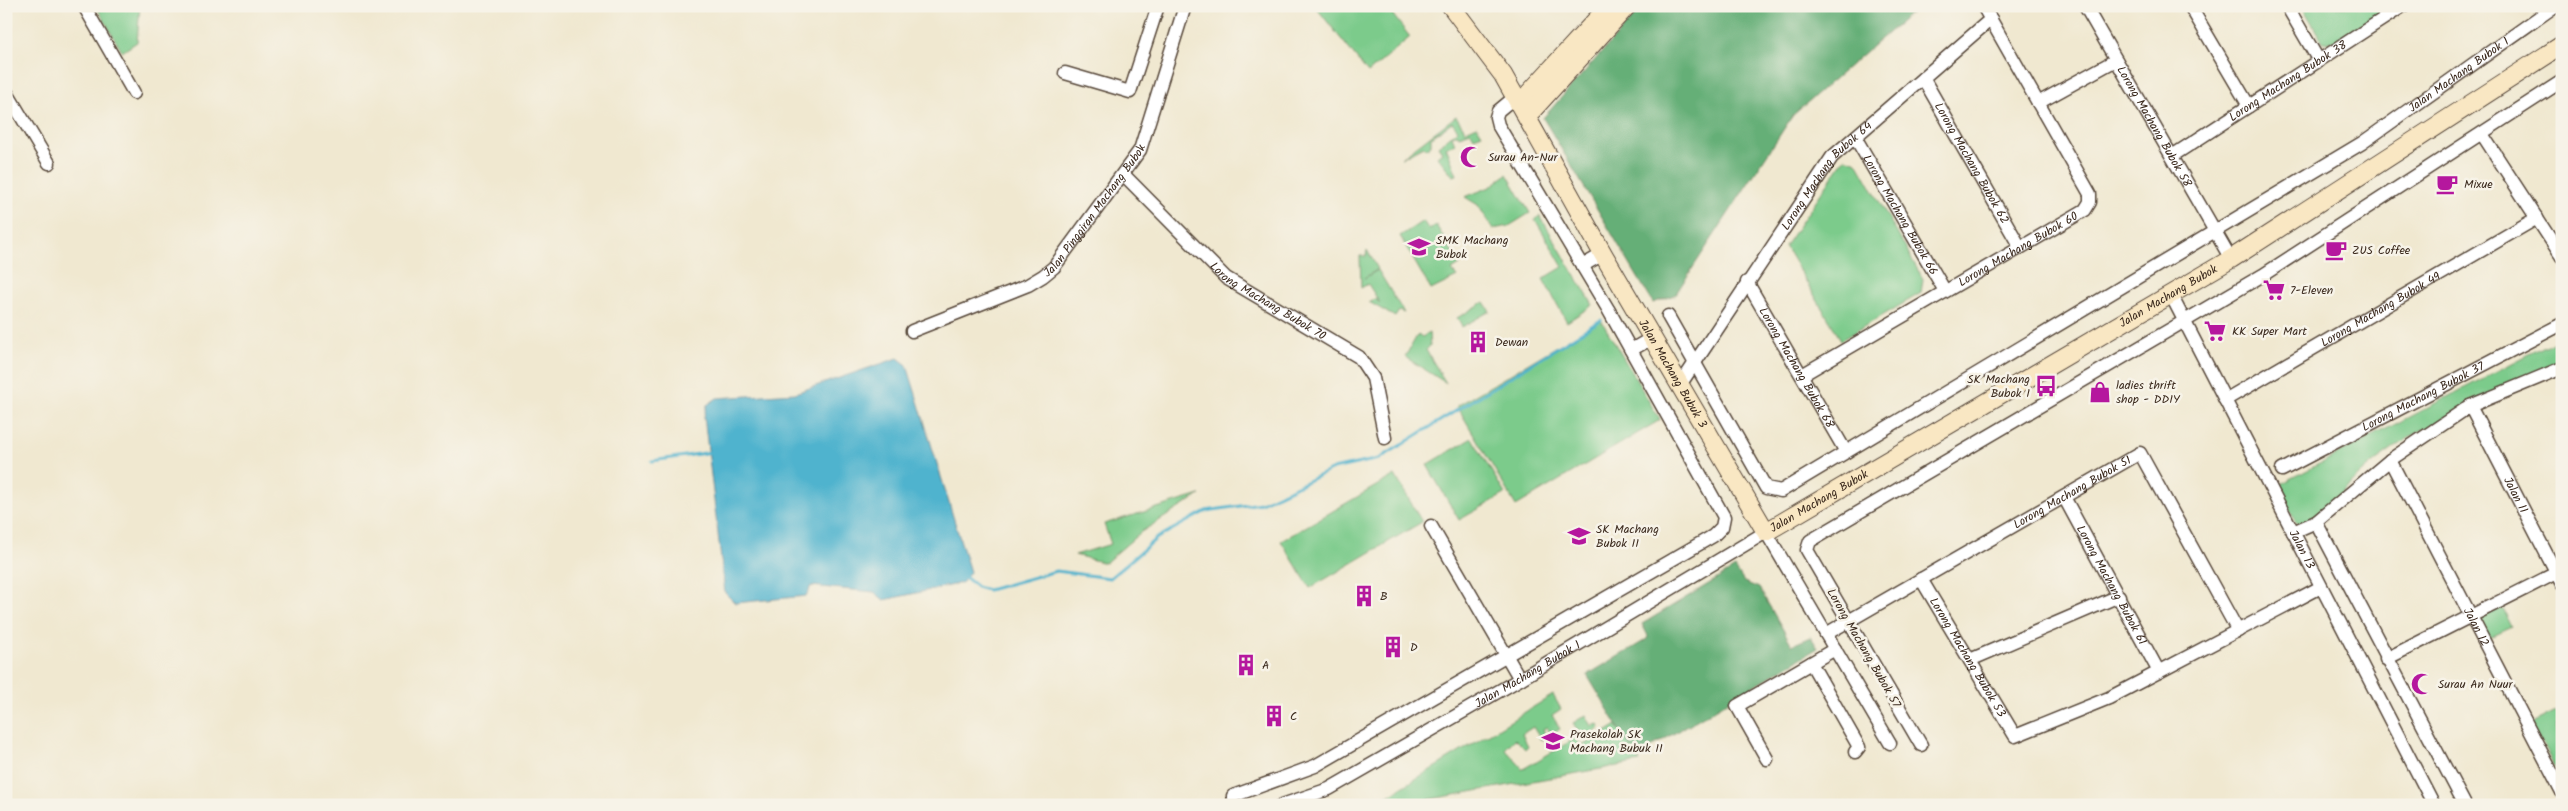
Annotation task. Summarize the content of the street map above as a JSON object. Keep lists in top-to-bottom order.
{
  "streets": {
    "main road": ["Jalan Machang Bubok", "Jalan Machang Bubuk 3"],
    "street": [
      "Jalan Machang Bubok 1",
      "Lorong Machang Bubok 38",
      "Lorong Machang Bubok 58",
      "Lorong Machang Bubok 62",
      "Lorong Machang Bubok 64",
      "Jalan Pinggiran Machang Bubok",
      "Lorong Machang Bubok 66",
      "Lorong Machang Bubok 60",
      "Lorong Machang Bubok 70",
      "Lorong Machang Bubok 49",
      "Lorong Machang Bubok 68",
      "Lorong Machang Bubok 37",
      "Lorong Machang Bubok 51",
      "Jalan 11",
      "Jalan 13",
      "Lorong Machang Bubok 61",
      "Jalan 12",
      "Lorong Machang Bubok 57",
      "Lorong Machang Bubok 53"
    ]
  },
  "crossings": [
    ["Jalan Machang Bubok 1", "Lorong Machang Bubok 58"],
    ["Jalan Machang Bubok 1", "Jalan Machang Bubok"],
    ["Jalan Machang Bubok 1", "Jalan Machang Bubuk 3"],
    ["Lorong Machang Bubok 38", "Lorong Machang Bubok 58"],
    ["Lorong Machang Bubok 58", "Jalan Machang Bubok"],
    ["Lorong Machang Bubok 62", "Lorong Machang Bubok 64"],
    ["Lorong Machang Bubok 62", "Lorong Machang Bubok 60"],
    ["Lorong Machang Bubok 64", "Lorong Machang Bubok 66"],
    ["Lorong Machang Bubok 64", "Lorong Machang Bubok 60"],
    ["Lorong Machang Bubok 64", "Lorong Machang Bubok 68"],
    ["Lorong Machang Bubok 64", "Jalan Machang Bubuk 3"],
    ["Jalan Pinggiran Machang Bubok", "Lorong Machang Bubok 70"],
    ["Lorong Machang Bubok 66", "Lorong Machang Bubok 60"],
    ["Lorong Machang Bubok 60", "Lorong Machang Bubok 68"],
    ["Jalan Machang Bubok", "Jalan Machang Bubuk 3"],
    ["Jalan Machang Bubok", "Jalan 13"],
    ["Lorong Machang Bubok 49", "Jalan 13"],
    ["Lorong Machang Bubok 68", "Jalan Machang Bubuk 3"],
    ["Jalan Machang Bubuk 3", "Lorong Machang Bubok 51"],
    ["Lorong Machang Bubok 51", "Lorong Machang Bubok 61"],
    ["Lorong Machang Bubok 51", "Lorong Machang Bubok 57"],
    ["Lorong Machang Bubok 51", "Lorong Machang Bubok 53"],
    ["Jalan 13", "Lorong Machang Bubok 57"],
    ["Lorong Machang Bubok 61", "Lorong Machang Bubok 53"]
  ],
  "places": {
    "mosque": ["Surau An-Nur", "Surau An Nuur"],
    "cafe": ["Mixue", "ZUS Coffee"],
    "school or university": ["SMK Machang Bubok", "SK Machang Bubok II", "Prasekolah SK Machang Bubuk II"],
    "supermarket": ["7-Eleven", "KK Super Mart"],
    "building": [
      "Dewan",
      "B",
      "D",
      "A",
      "C"
    ],
    "bus stop": ["SK Machang Bubok I"],
    "shop": ["ladies thrift shop - DDIY"]
  }
}
